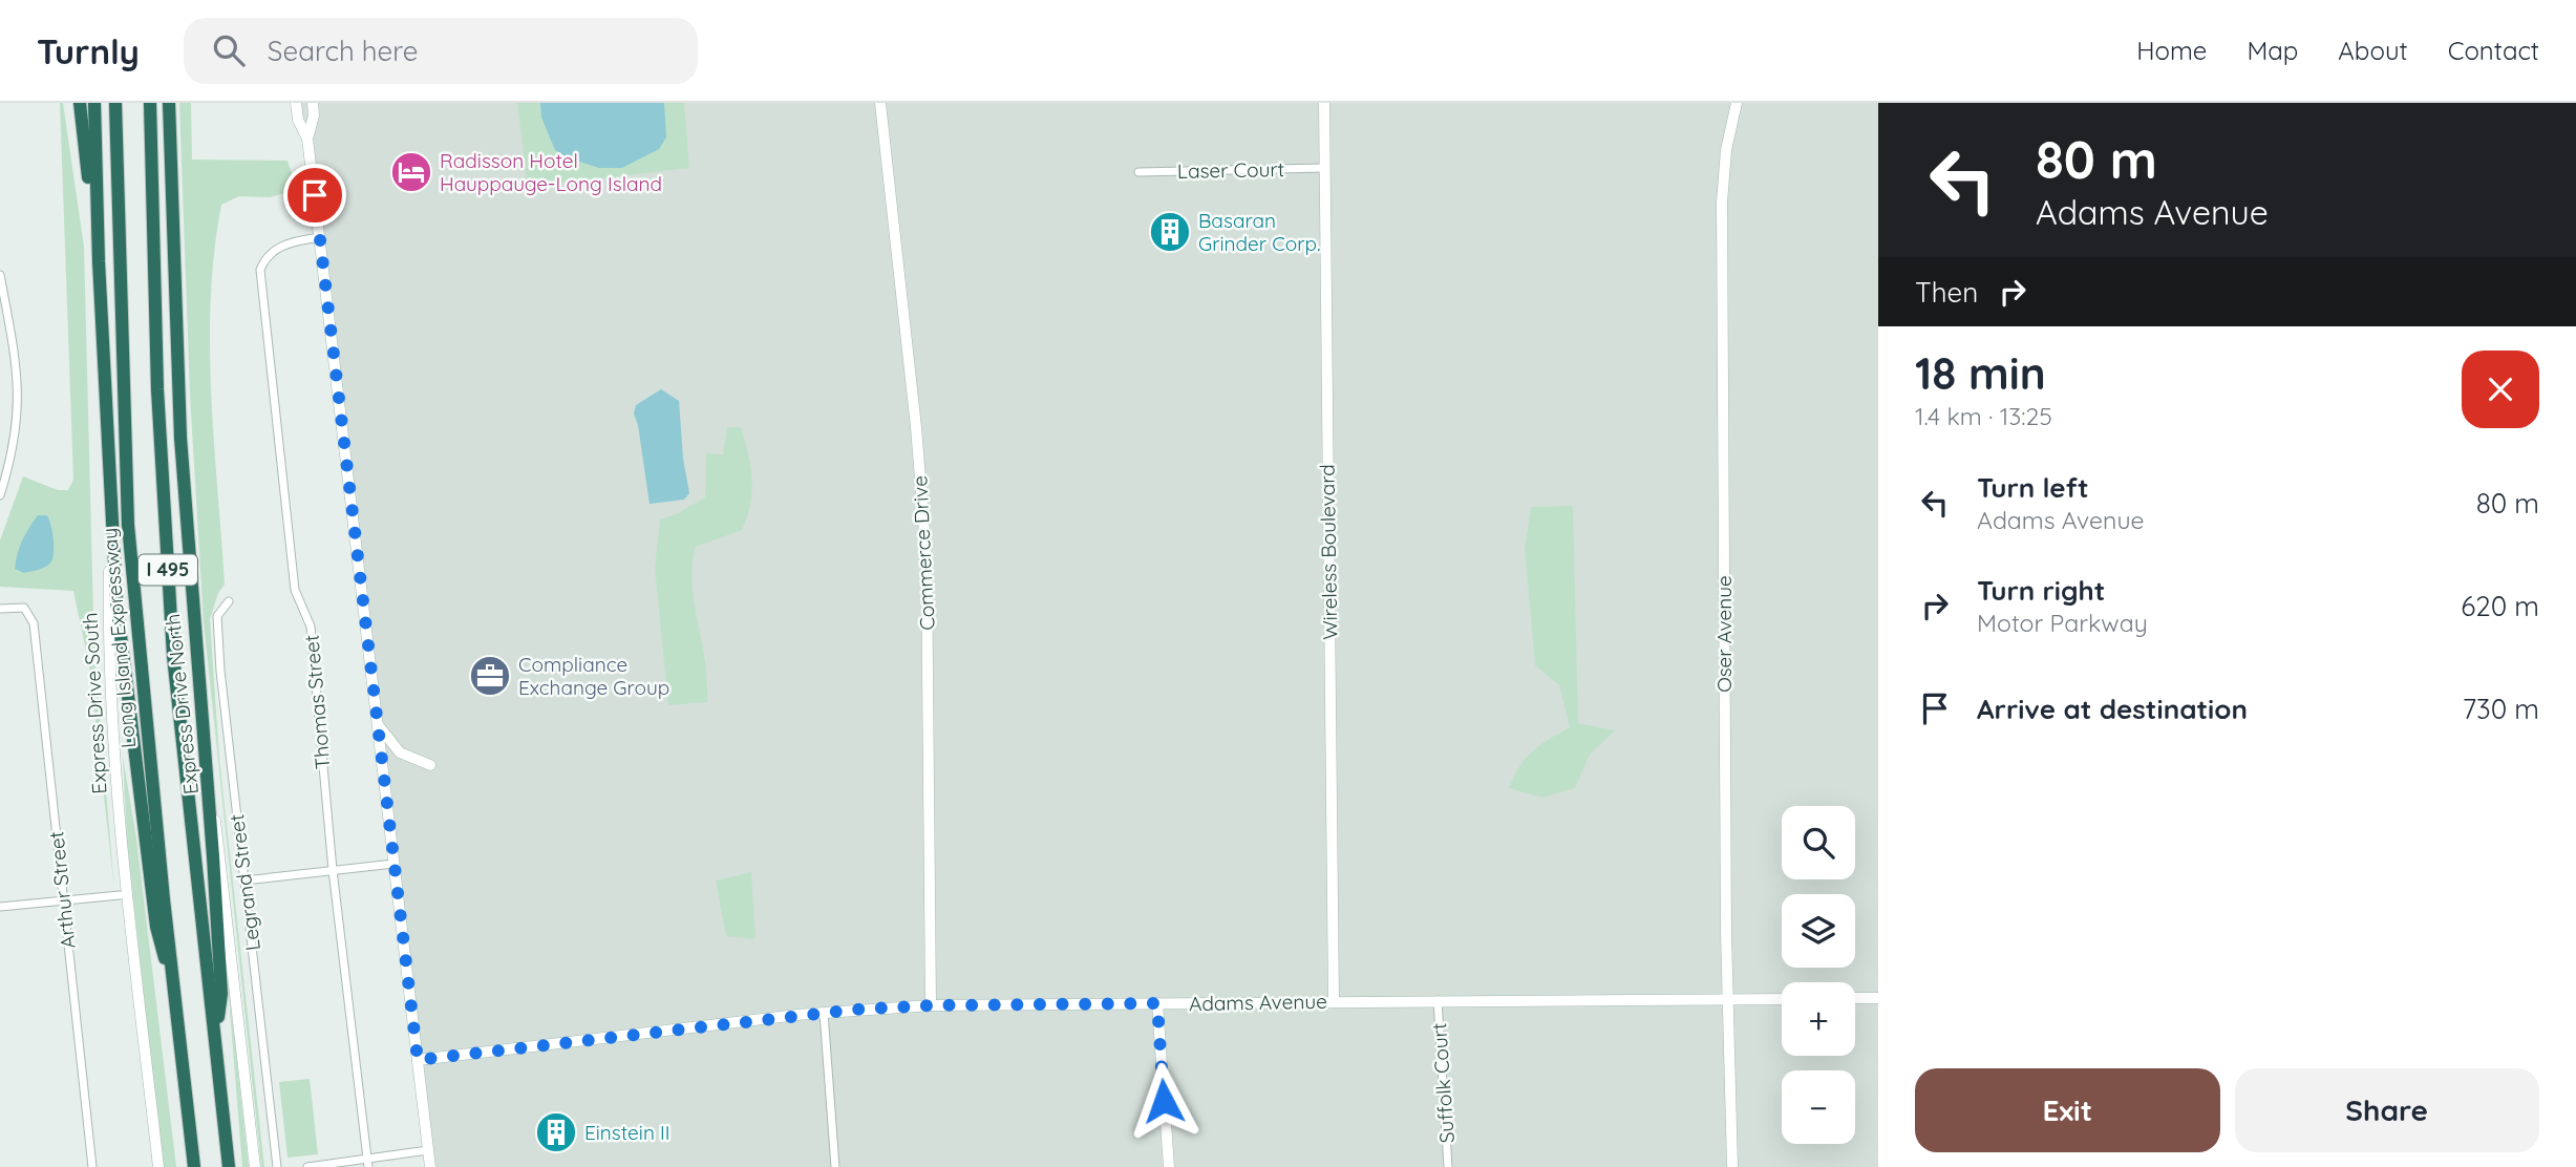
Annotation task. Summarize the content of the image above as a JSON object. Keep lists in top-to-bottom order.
{
  "streets": {
    "highway": [
      "I 495",
      "Long Island Expressway",
      "Express Drive South",
      "Express Drive North"
    ],
    "street": [
      "Laser Court",
      "Wireless Boulevard",
      "Commerce Drive",
      "Oser Avenue",
      "Thomas Street",
      "Legrand Street",
      "Arthur Street",
      "Adams Avenue",
      "Suffolk Court"
    ]
  },
  "crossings": [
    ["Laser Court", "Wireless Boulevard"],
    ["Wireless Boulevard", "Adams Avenue"],
    ["Commerce Drive", "Adams Avenue"],
    ["Oser Avenue", "Adams Avenue"],
    ["Adams Avenue", "Suffolk Court"]
  ],
  "places": {
    "hotel": ["Radisson Hotel Hauppauge-Long Island"],
    "building": ["Basaran Grinder Corp.", "Einstein II"],
    "office": ["Compliance Exchange Group"]
  },
  "page": {
    "header": "Turnly",
    "search": "Search here",
    "nav": [
      "Home",
      "Map",
      "About",
      "Contact"
    ],
    "turn": ["80 m", "Adams Avenue"],
    "then": "Then",
    "heading": ["18 min", "1.4 km · 13:25"],
    "list": [
      {
        "name": "Turn left",
        "note": "Adams Avenue",
        "value": "80 m"
      },
      {
        "name": "Turn right",
        "note": "Motor Parkway",
        "value": "620 m"
      },
      {
        "name": "Arrive at destination",
        "value": "730 m"
      }
    ],
    "map_buttons": ["+", "−"],
    "buttons": ["Exit", "Share"]
  }
}
